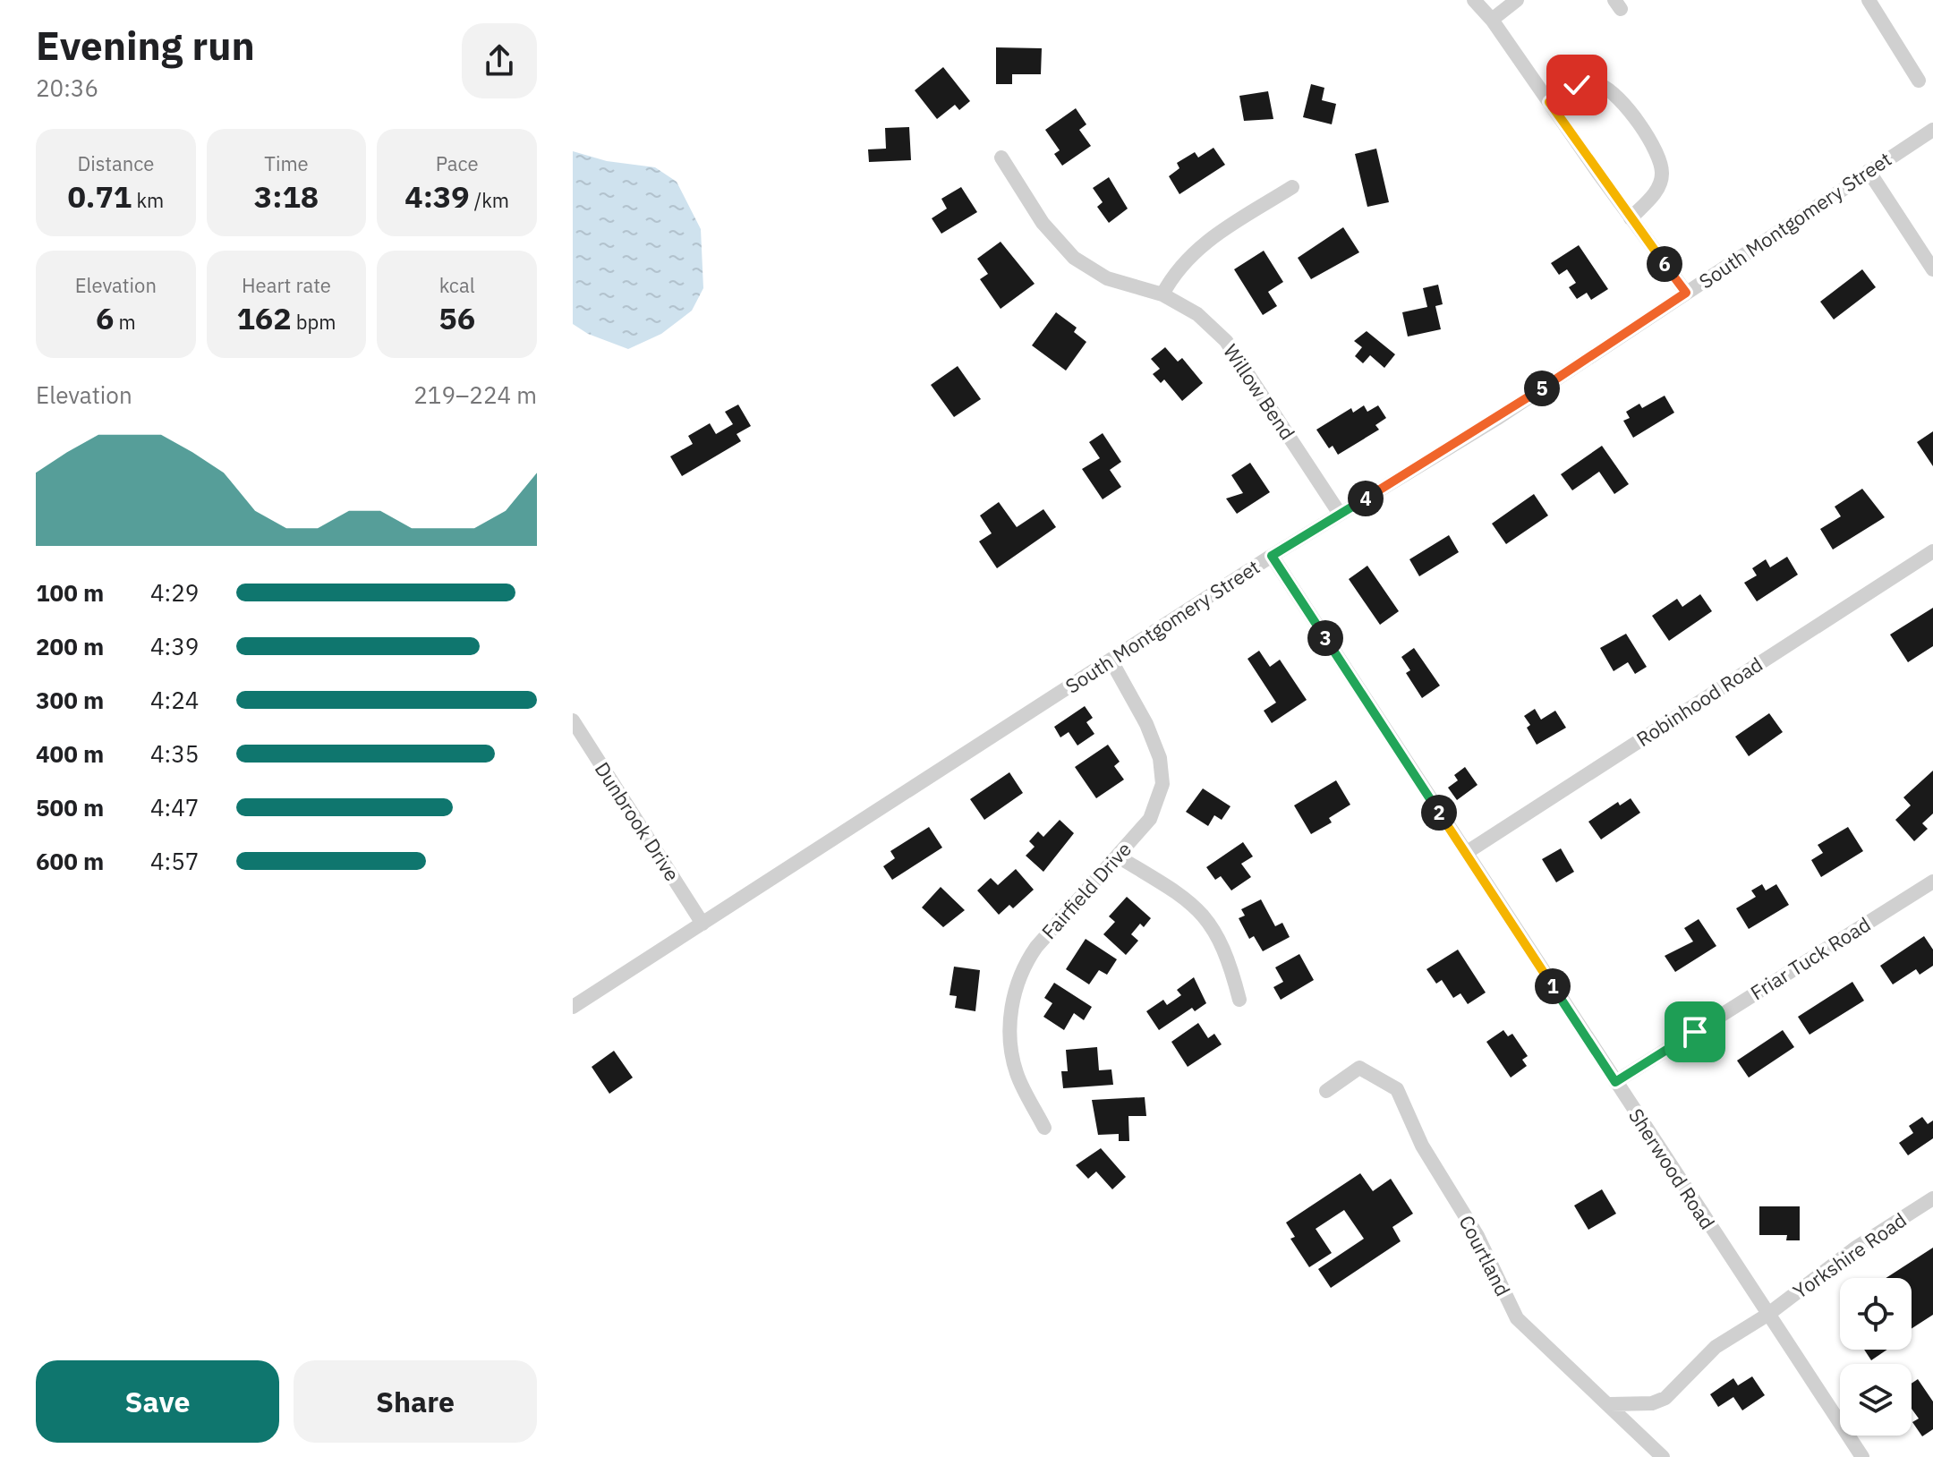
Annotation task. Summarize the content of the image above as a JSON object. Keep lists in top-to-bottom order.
{
  "streets": {
    "street": [
      "South Montgomery Street",
      "Willow Bend",
      "Robinhood Road",
      "Dunbrook Drive",
      "Fairfield Drive",
      "Friar Tuck Road",
      "Sherwood Road",
      "Courtland",
      "Yorkshire Road"
    ]
  },
  "crossings": [
    ["South Montgomery Street", "Willow Bend"],
    ["South Montgomery Street", "Dunbrook Drive"],
    ["South Montgomery Street", "Fairfield Drive"],
    ["South Montgomery Street", "Sherwood Road"],
    ["Robinhood Road", "Sherwood Road"],
    ["Friar Tuck Road", "Sherwood Road"],
    ["Sherwood Road", "Yorkshire Road"],
    ["Courtland", "Yorkshire Road"]
  ],
  "page": {
    "heading": ["Evening run", "20:36"],
    "stats": [
      ["Distance", "0.71 km"],
      ["Time", "3:18"],
      ["Pace", "4:39 /km"],
      ["Elevation", "6 m"],
      ["Heart rate", "162 bpm"],
      ["kcal", "56"]
    ],
    "pins": [
      "6",
      "5",
      "4",
      "3",
      "2",
      "1"
    ],
    "chart": ["Elevation", "219–224 m"],
    "list": [
      {
        "name": "100 m",
        "note": "4:29"
      },
      {
        "name": "200 m",
        "note": "4:39"
      },
      {
        "name": "300 m",
        "note": "4:24"
      },
      {
        "name": "400 m",
        "note": "4:35"
      },
      {
        "name": "500 m",
        "note": "4:47"
      },
      {
        "name": "600 m",
        "note": "4:57"
      }
    ],
    "buttons": ["Save", "Share"]
  }
}
